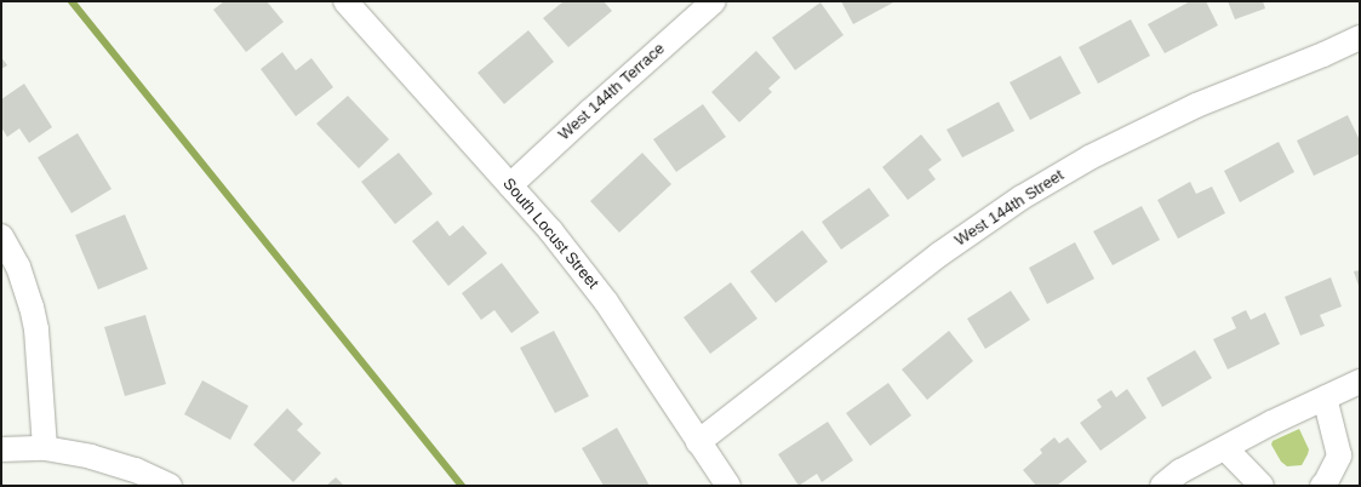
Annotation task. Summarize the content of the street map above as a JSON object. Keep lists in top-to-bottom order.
{
  "streets": {
    "street": ["West 144th Terrace", "West 144th Street", "South Locust Street"]
  },
  "crossings": [
    ["West 144th Terrace", "South Locust Street"],
    ["West 144th Street", "South Locust Street"]
  ]
}
